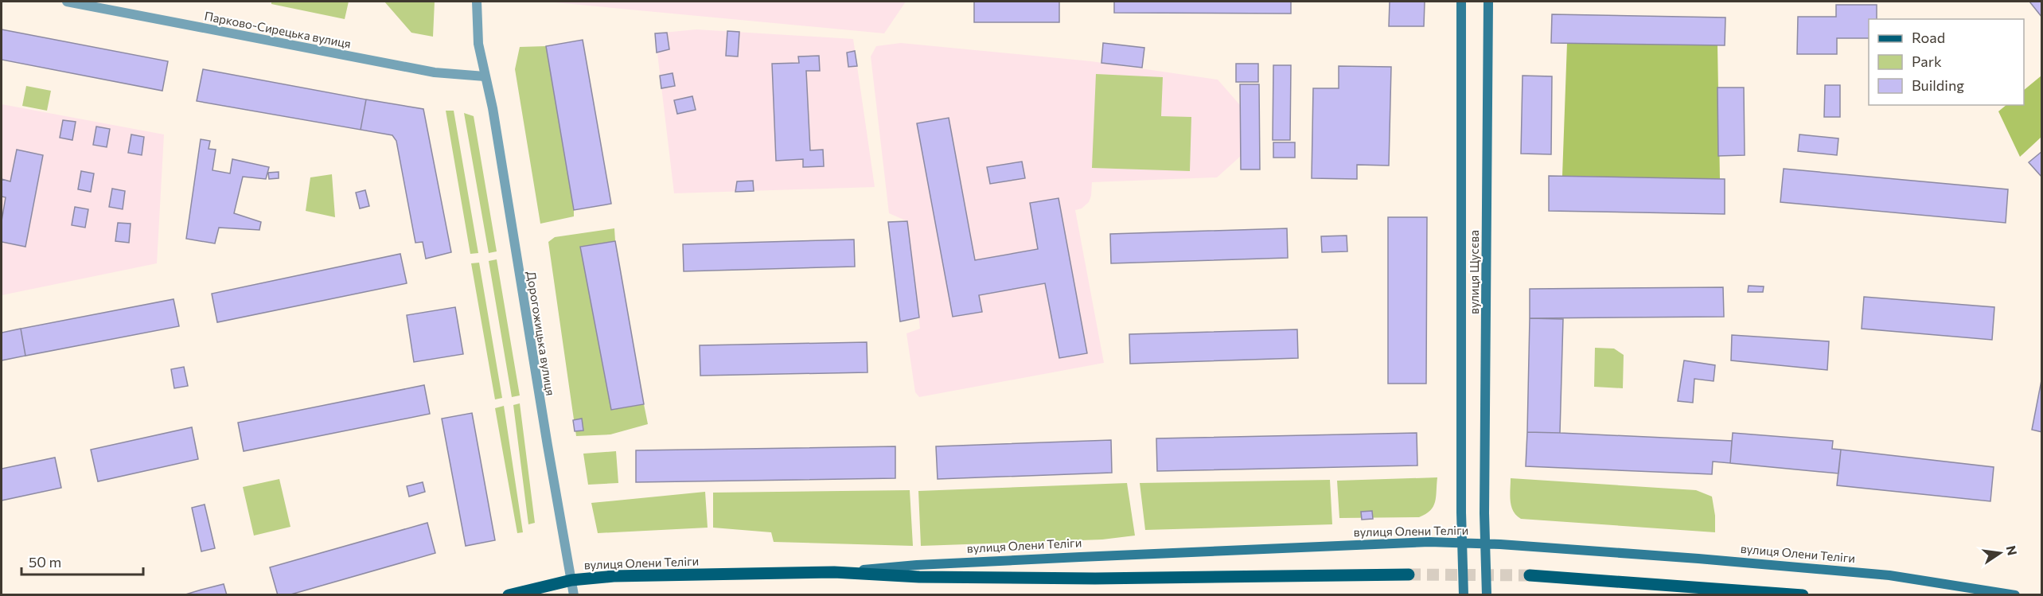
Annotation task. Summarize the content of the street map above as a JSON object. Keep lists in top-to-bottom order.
{
  "streets": {
    "main road": ["вулиця Щусєва", "вулиця Олени Теліги"],
    "street": ["Парково-Сирецька вулиця", "Дорогожицька вулиця"]
  },
  "crossings": [
    ["Парково-Сирецька вулиця", "Дорогожицька вулиця"],
    ["вулиця Щусєва", "вулиця Олени Теліги"],
    ["Дорогожицька вулиця", "вулиця Олени Теліги"]
  ],
  "legend": ["Road", "Park", "Building"],
  "scale_bar": "50 m",
  "north": "right"
}
